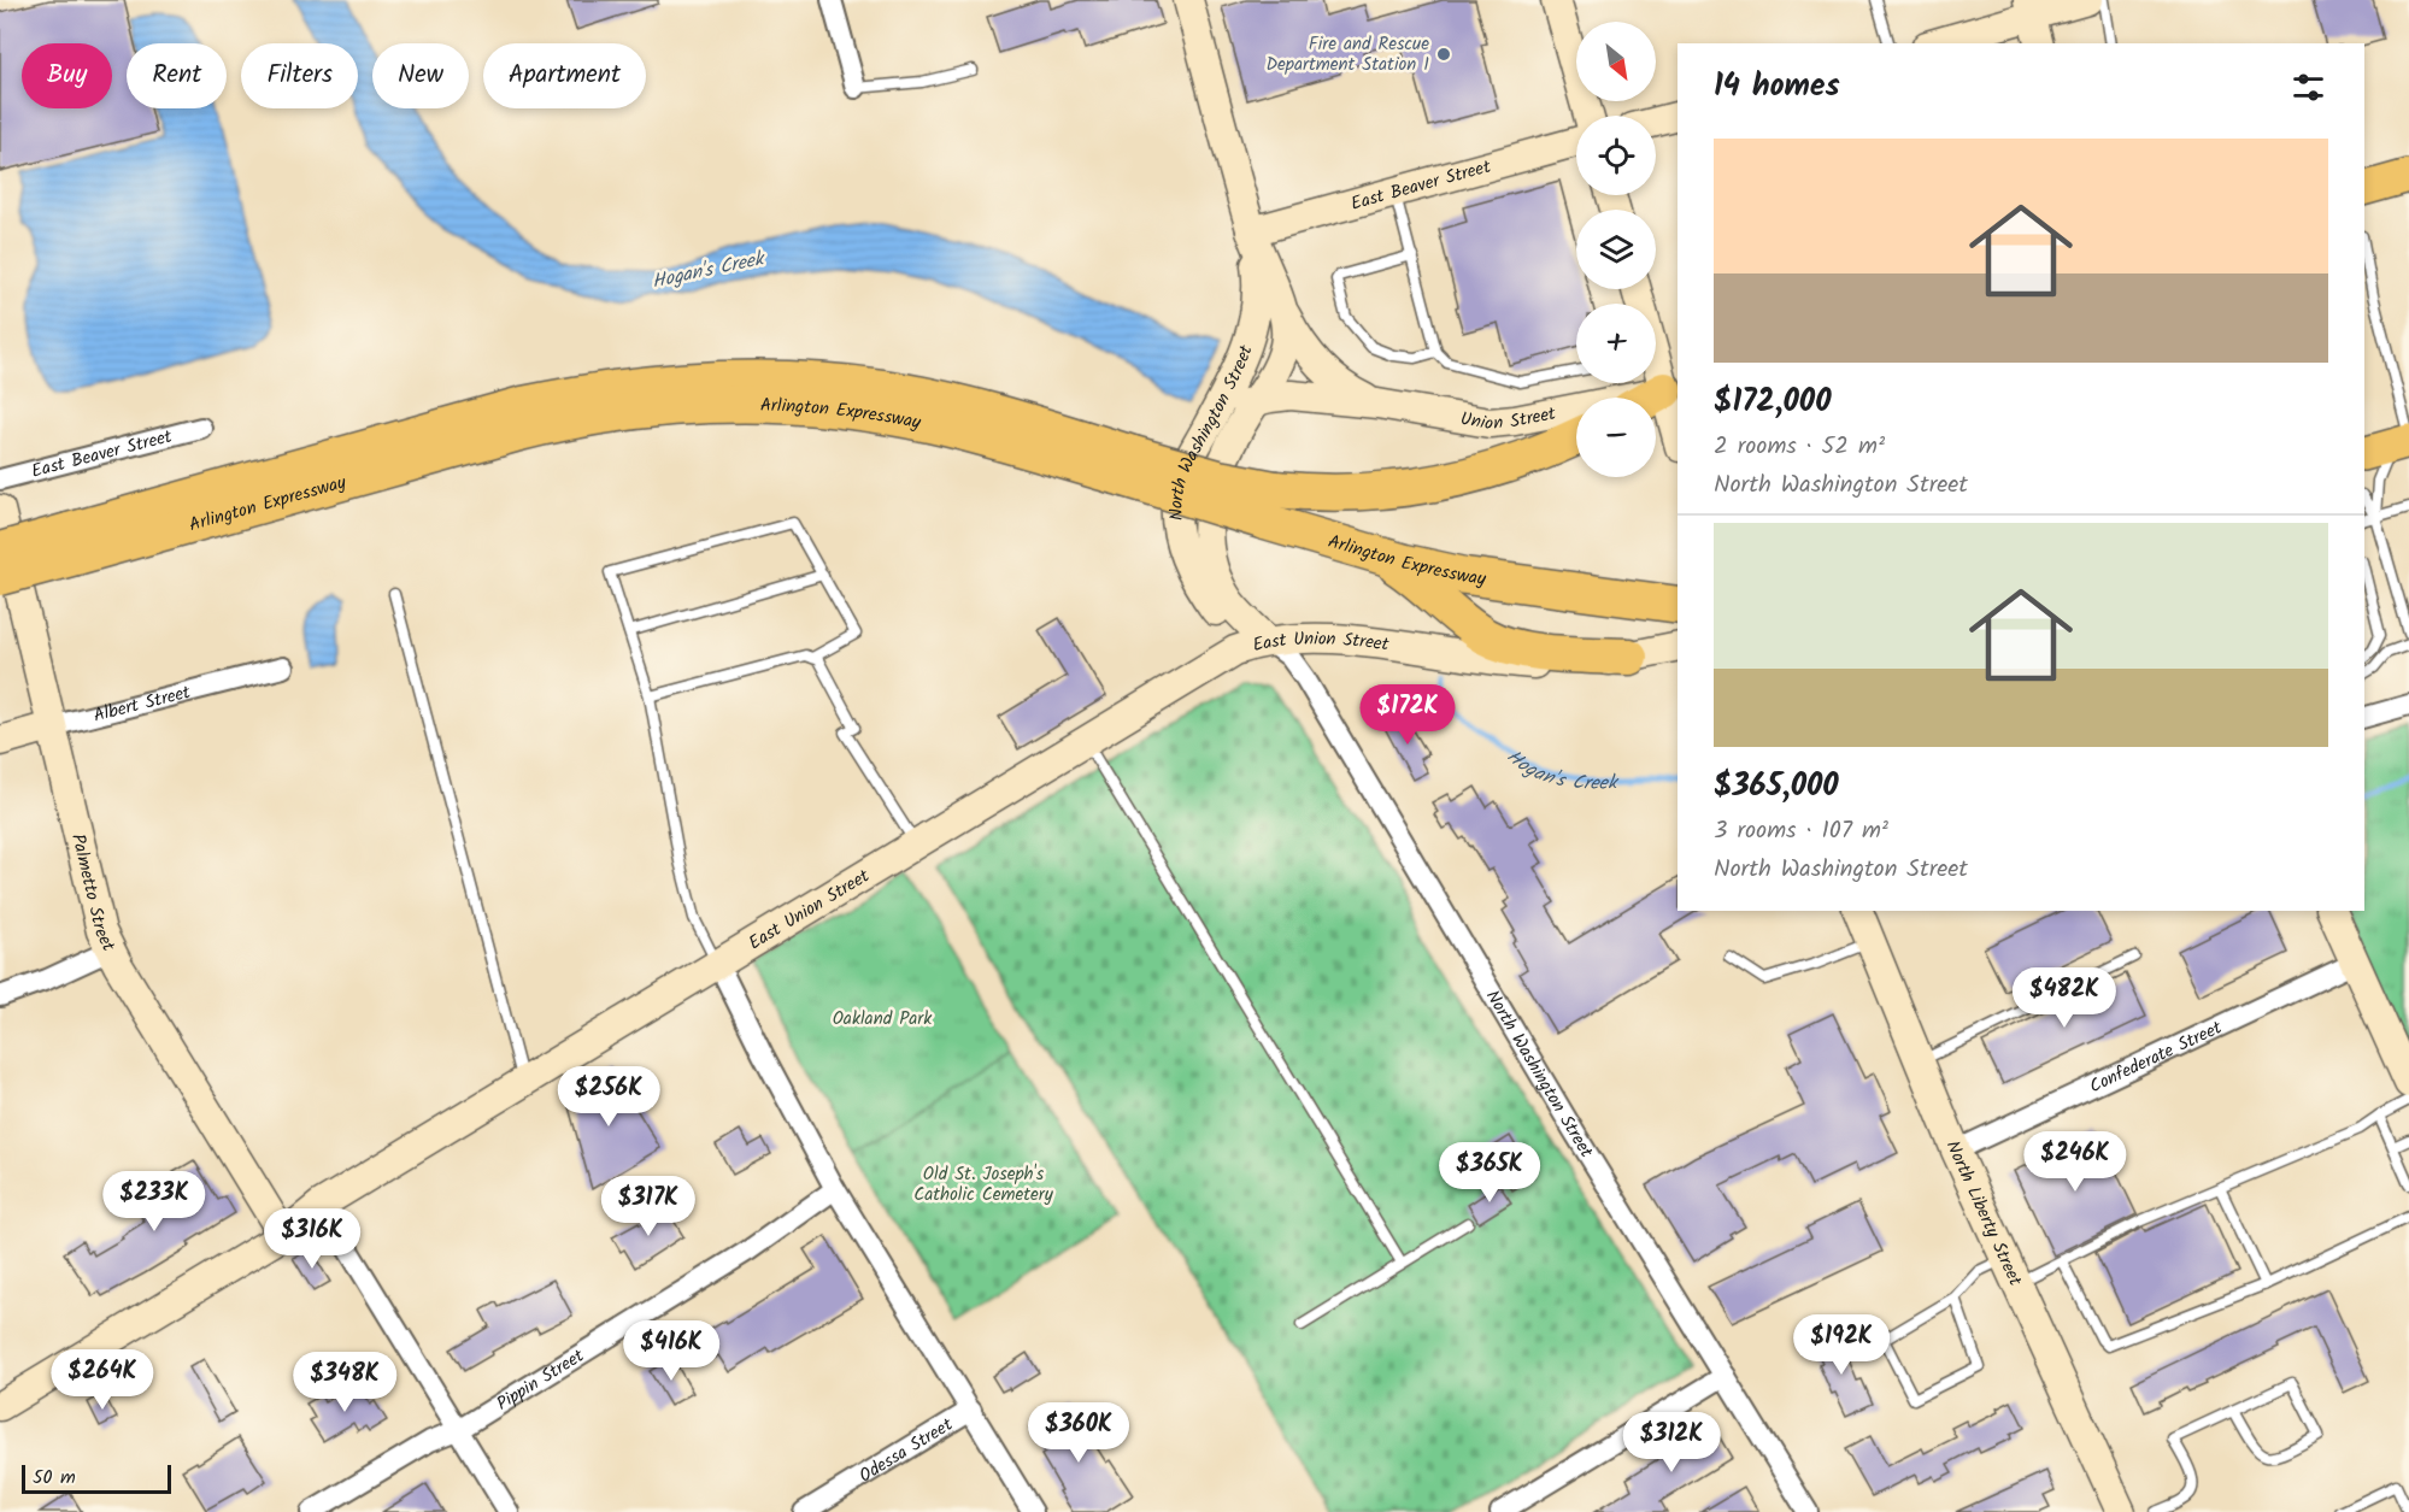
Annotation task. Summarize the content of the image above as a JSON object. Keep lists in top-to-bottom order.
{
  "streets": {
    "highway": ["Arlington Expressway"],
    "street": [
      "East Beaver Street",
      "Union Street",
      "North Washington Street",
      "East Union Street",
      "Albert Street",
      "Palmetto Street",
      "Confederate Street",
      "North Liberty Street",
      "Pippin Street",
      "Odessa Street"
    ]
  },
  "crossings": [
    ["East Beaver Street", "North Washington Street"],
    ["Union Street", "North Washington Street"],
    ["North Washington Street", "East Union Street"],
    ["East Union Street", "Palmetto Street"],
    ["Albert Street", "Palmetto Street"],
    ["Confederate Street", "North Liberty Street"]
  ],
  "water": ["Hogan's Creek"],
  "parks": ["Oakland Park", "Old St. Joseph's Catholic Cemetery"],
  "places": ["Fire and Rescue Department Station 1"],
  "scale_bar": "50 m",
  "north": "bottom right",
  "page": {
    "map_buttons": ["+", "−"],
    "chip": [
      "Buy",
      "Rent",
      "Filters",
      "New",
      "Apartment"
    ],
    "heading": "14 homes",
    "list": [
      {
        "name": "$172,000",
        "note": "2 rooms · 52 m² · North Washington Street"
      },
      {
        "name": "$365,000",
        "note": "3 rooms · 107 m² · North Washington Street"
      }
    ],
    "price": [
      "$172K",
      "$482K",
      "$256K",
      "$246K",
      "$365K",
      "$233K",
      "$317K",
      "$316K",
      "$192K",
      "$416K",
      "$264K",
      "$348K",
      "$360K",
      "$312K"
    ],
    "scale": "50 m"
  }
}
